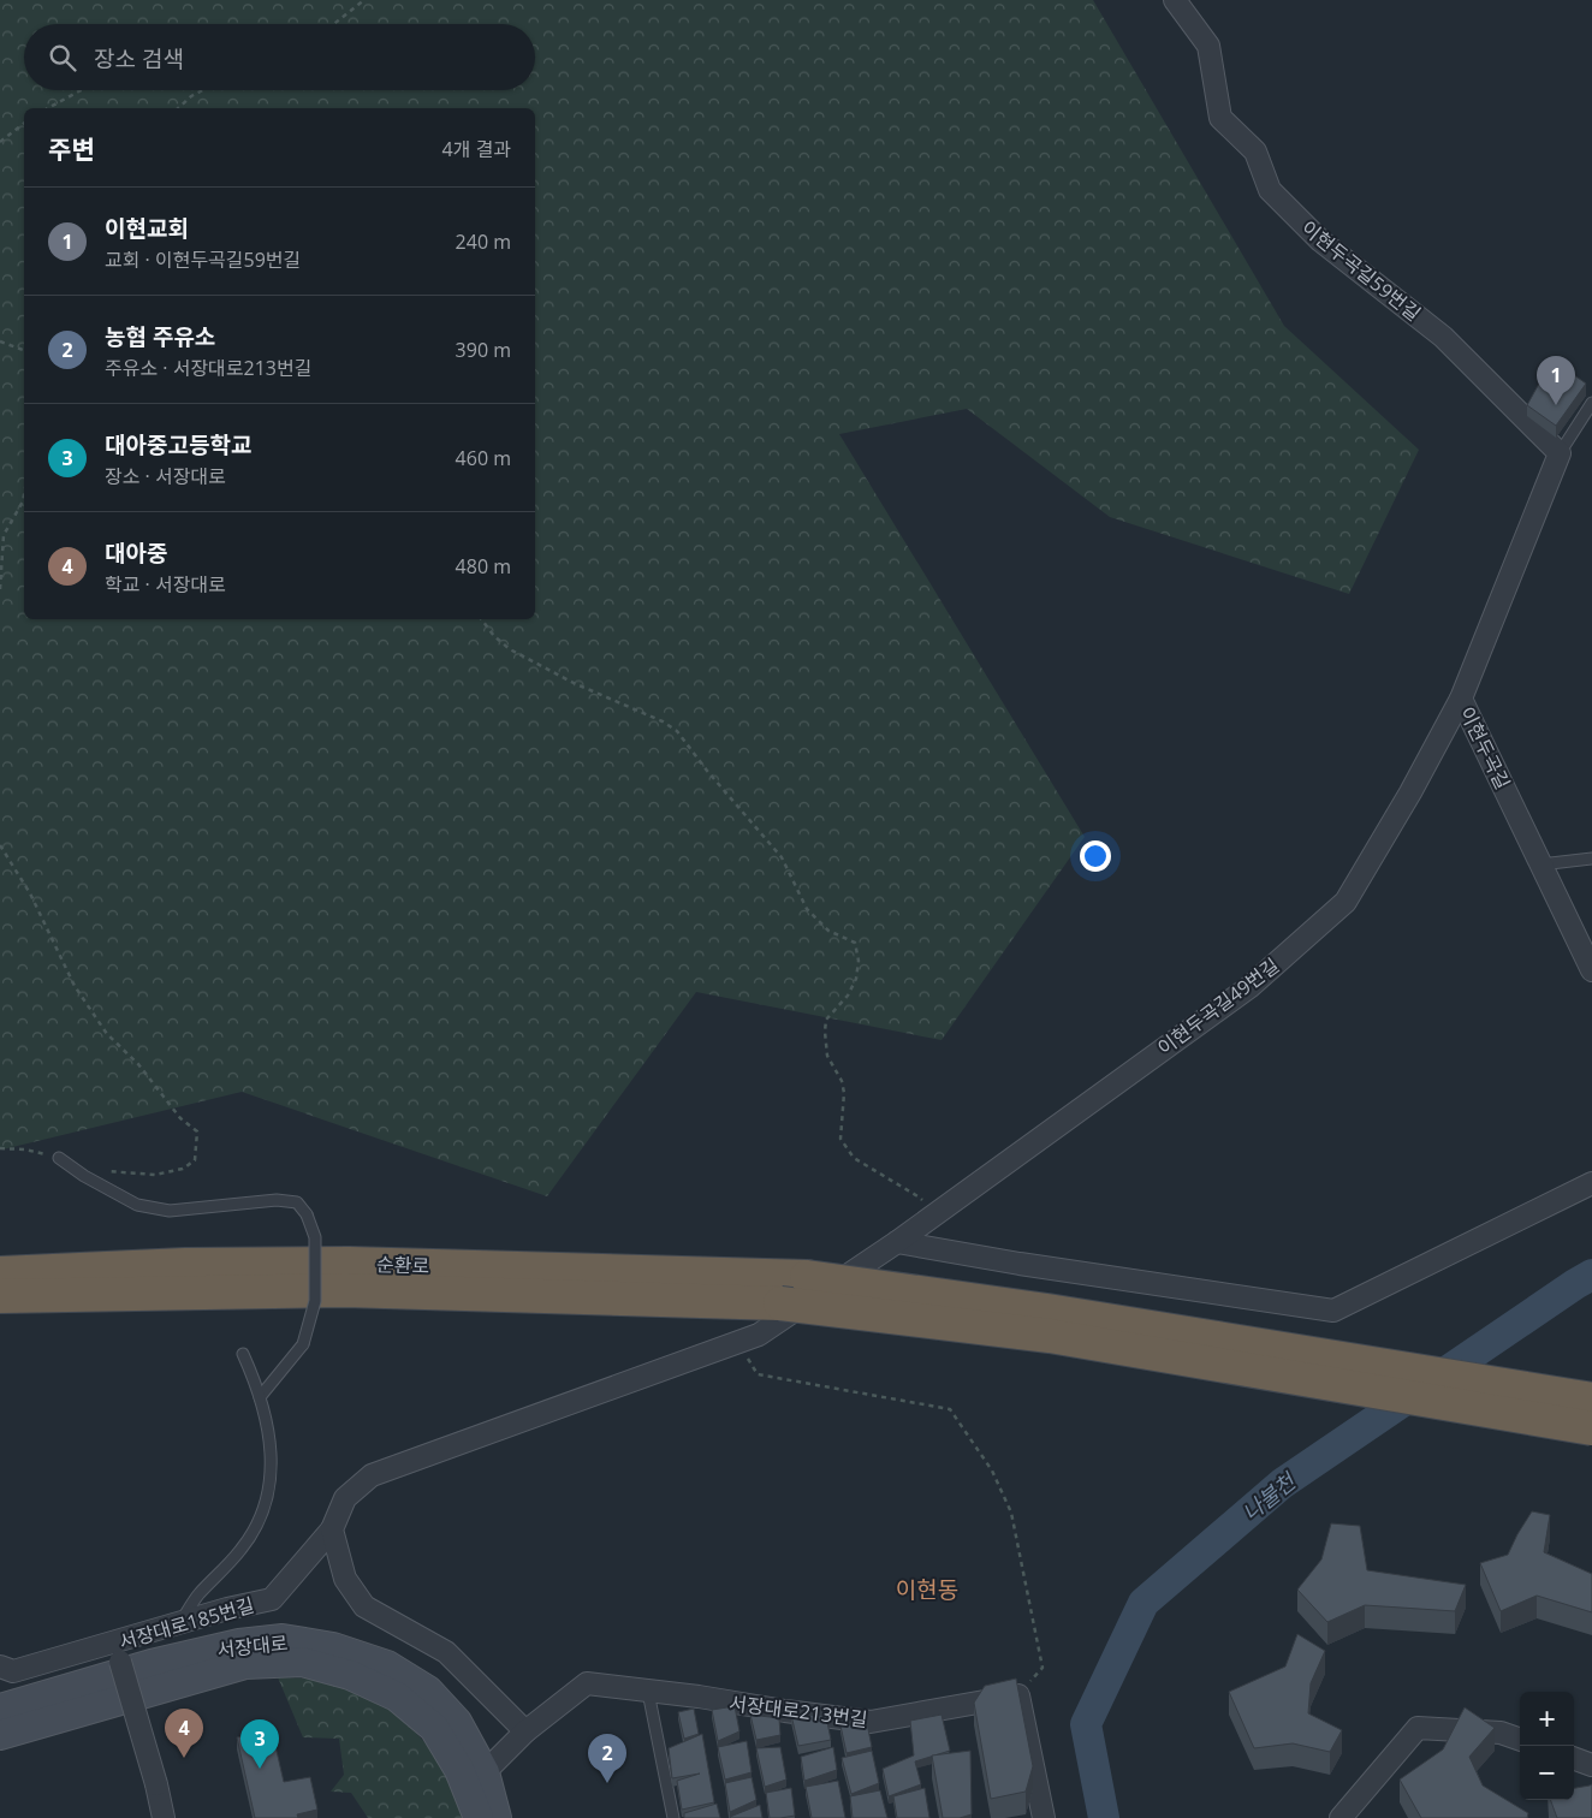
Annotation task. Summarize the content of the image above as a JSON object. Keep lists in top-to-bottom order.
{
  "streets": {
    "highway": ["순환로"],
    "street": [
      "이현두곡길59번길",
      "이현두곡길",
      "이현두곡길49번길",
      "서장대로185번길",
      "서장대로",
      "서장대로213번길"
    ]
  },
  "crossings": [
    ["이현두곡길59번길", "이현두곡길"],
    ["이현두곡길", "이현두곡길49번길"],
    ["이현두곡길49번길", "서장대로185번길"],
    ["서장대로", "서장대로213번길"]
  ],
  "districts": ["이현동"],
  "water": ["나불천"],
  "page": {
    "search": "장소 검색",
    "heading": ["주변", "4개 결과"],
    "list": [
      {
        "mark": "1",
        "name": "이현교회",
        "note": "교회 · 이현두곡길59번길",
        "value": "240 m"
      },
      {
        "mark": "2",
        "name": "농협 주유소",
        "note": "주유소 · 서장대로213번길",
        "value": "390 m"
      },
      {
        "mark": "3",
        "name": "대아중고등학교",
        "note": "장소 · 서장대로",
        "value": "460 m"
      },
      {
        "mark": "4",
        "name": "대아중",
        "note": "학교 · 서장대로",
        "value": "480 m"
      }
    ],
    "pins": [
      "1",
      "4",
      "3",
      "2"
    ],
    "map_buttons": ["+", "−"]
  }
}
